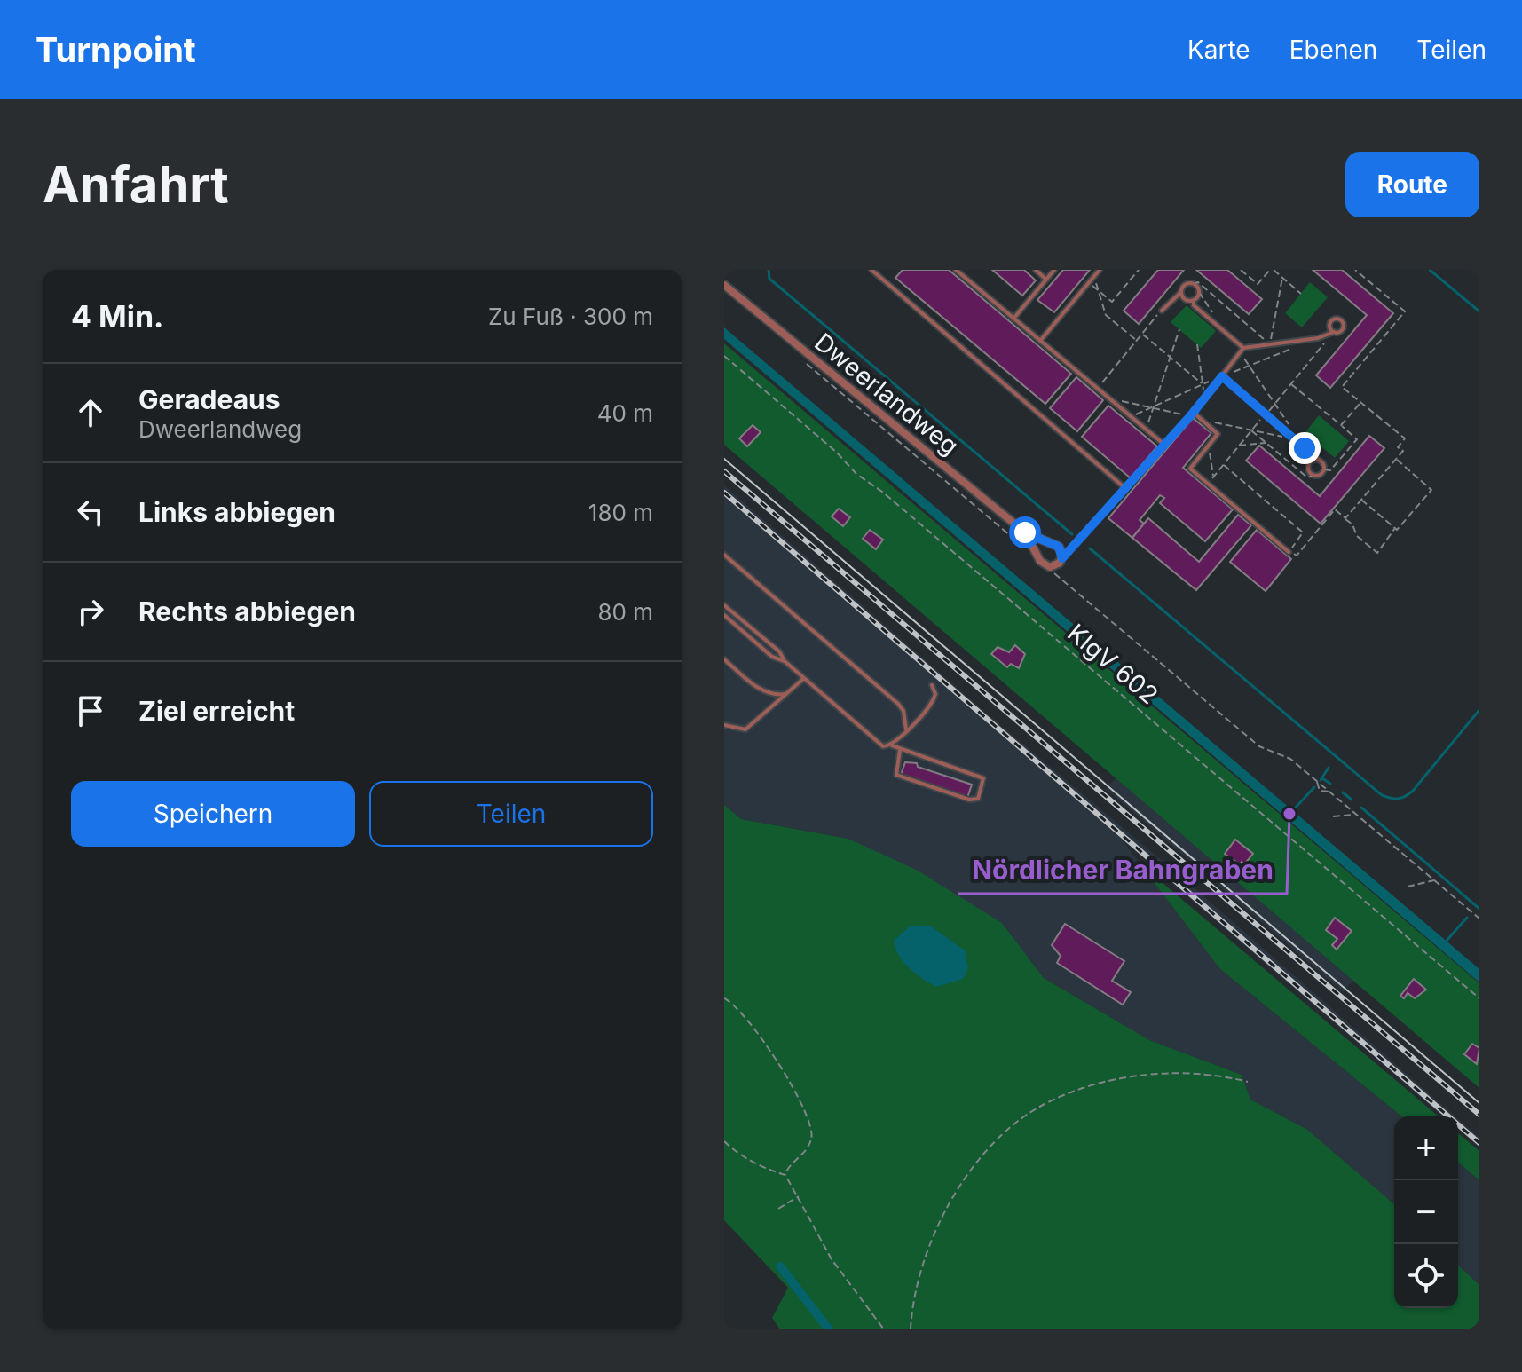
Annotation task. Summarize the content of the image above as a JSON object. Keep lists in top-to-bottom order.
{
  "streets": {
    "street": ["Dweerlandweg"],
    "path": ["KlgV 602"]
  },
  "places": ["Nördlicher Bahngraben"],
  "page": {
    "header": "Turnpoint",
    "nav": ["Karte", "Ebenen", "Teilen"],
    "buttons": [
      "Route",
      ["Speichern", "Teilen"]
    ],
    "title": "Anfahrt",
    "heading": ["4 Min.", "Zu Fuß · 300 m"],
    "list": [
      ["Geradeaus", "Dweerlandweg", "40 m"],
      ["Links abbiegen", "180 m"],
      ["Rechts abbiegen", "80 m"],
      "Ziel erreicht"
    ],
    "map_buttons": ["+", "−"]
  }
}
